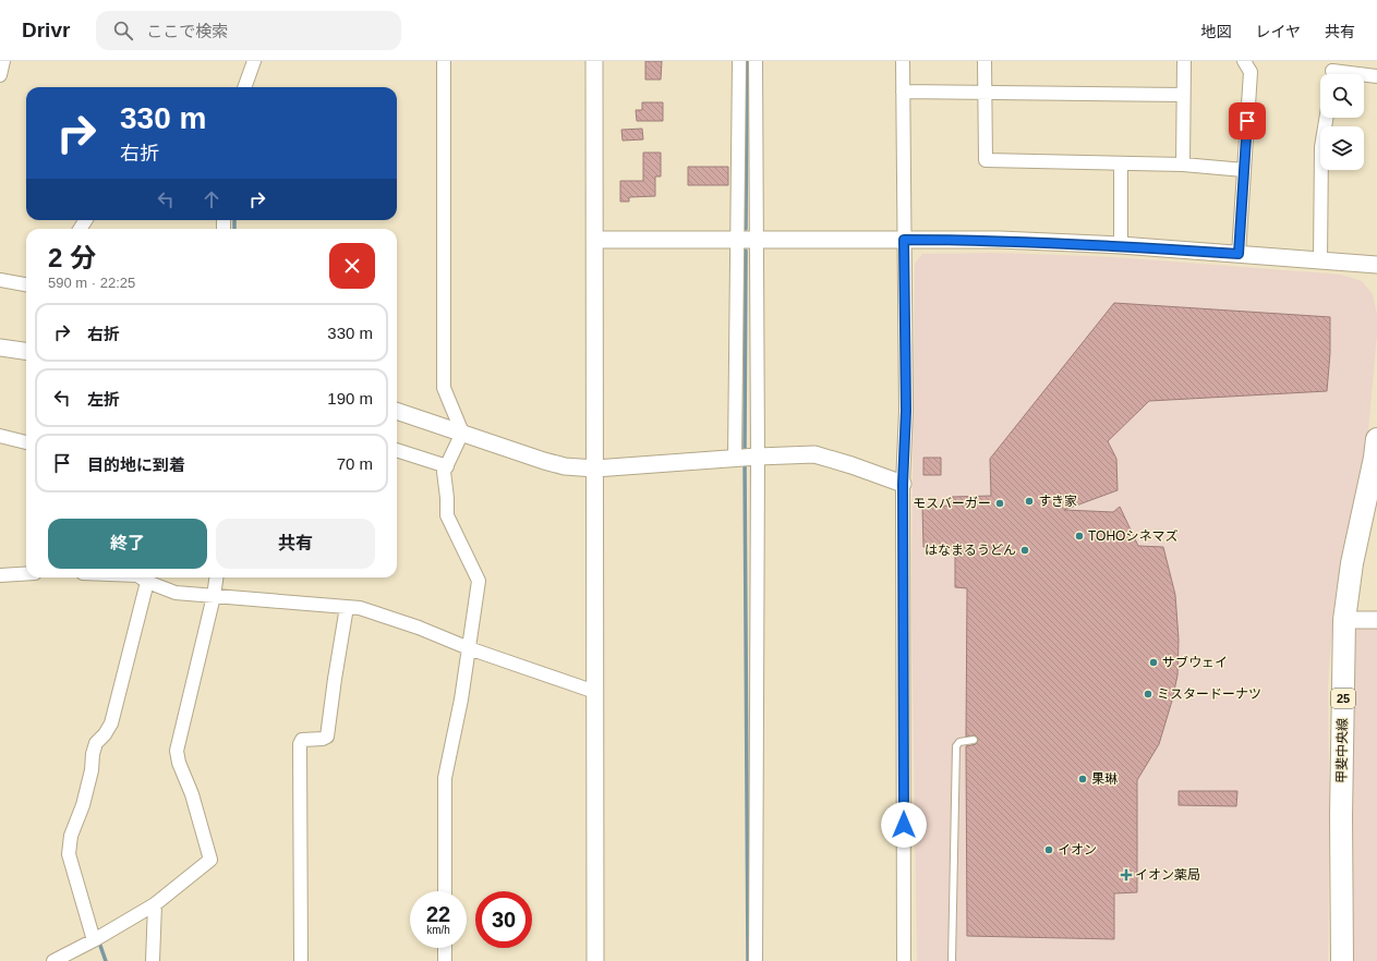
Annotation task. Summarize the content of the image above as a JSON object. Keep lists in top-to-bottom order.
{
  "streets": {
    "main road": ["25", "甲斐中央線"]
  },
  "places": {
    "other": [
      "すき家",
      "モスバーガー",
      "TOHOシネマズ",
      "はなまるうどん",
      "サブウェイ",
      "ミスタードーナツ",
      "果琳",
      "イオン"
    ],
    "health": ["イオン薬局"]
  },
  "page": {
    "header": "Drivr",
    "search": "ここで検索",
    "nav": ["地図", "レイヤ", "共有"],
    "turn": ["330 m", "右折"],
    "heading": ["2 分", "590 m · 22:25"],
    "list": [
      {
        "name": "右折",
        "value": "330 m"
      },
      {
        "name": "左折",
        "value": "190 m"
      },
      {
        "name": "目的地に到着",
        "value": "70 m"
      }
    ],
    "buttons": ["終了", "共有"],
    "speed": "22 km/h",
    "limit": "30"
  }
}
